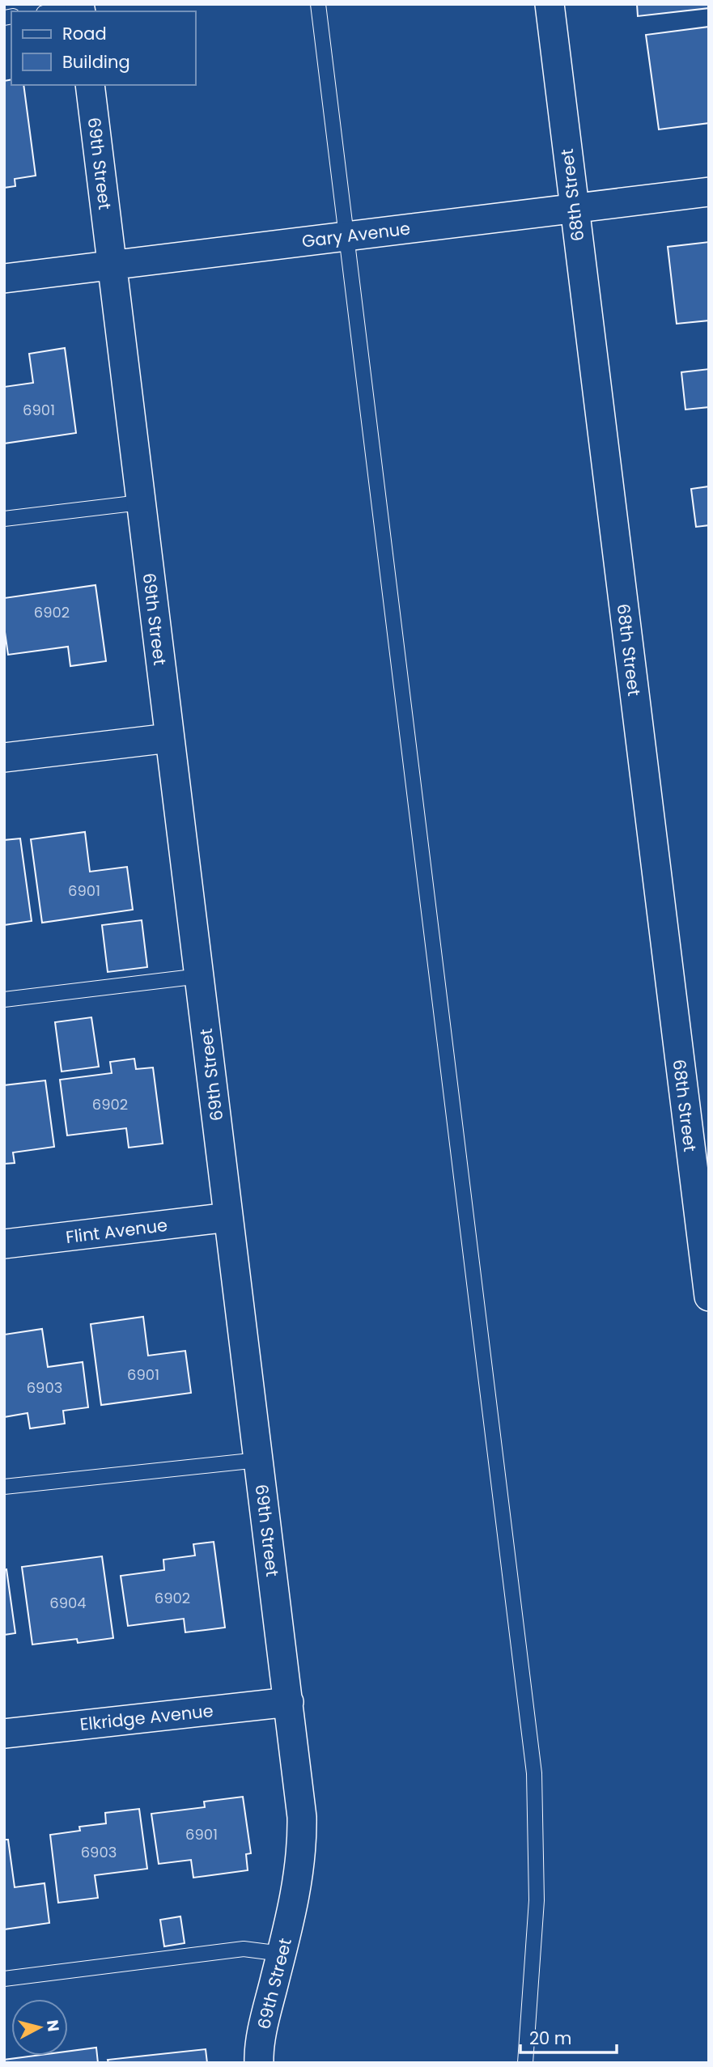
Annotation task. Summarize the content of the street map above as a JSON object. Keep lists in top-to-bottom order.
{
  "streets": {
    "street": [
      "69th Street",
      "68th Street",
      "Gary Avenue",
      "Flint Avenue",
      "Elkridge Avenue"
    ]
  },
  "crossings": [
    ["69th Street", "Gary Avenue"],
    ["69th Street", "Flint Avenue"],
    ["69th Street", "Elkridge Avenue"],
    ["68th Street", "Gary Avenue"]
  ],
  "house_numbers": [
    "6901",
    "6902",
    "6901",
    "6902",
    "6901",
    "6903",
    "6902",
    "6904",
    "6901",
    "6903"
  ],
  "legend": ["Road", "Building"],
  "scale_bar": "20 m",
  "north": "right"
}
